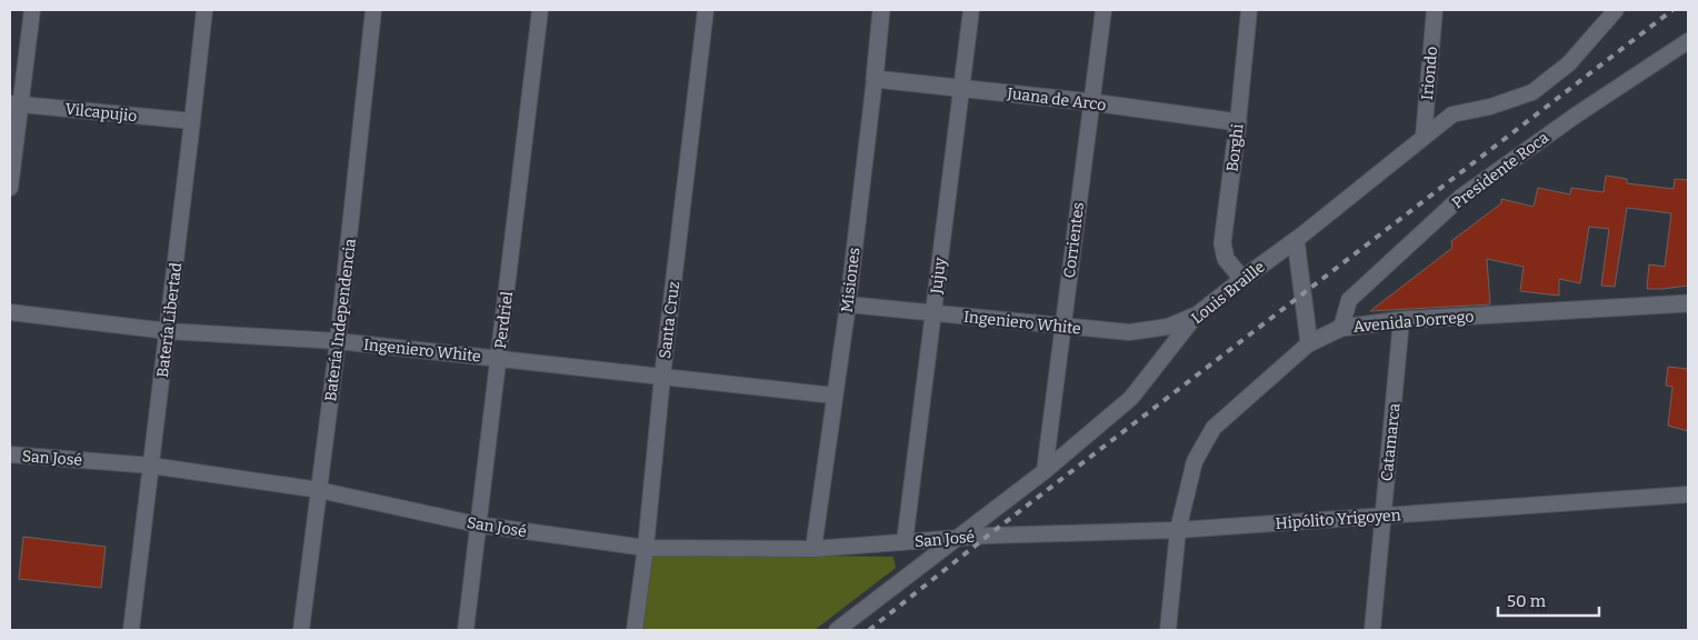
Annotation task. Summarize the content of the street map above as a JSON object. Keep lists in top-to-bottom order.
{
  "streets": {
    "street": [
      "Iriondo",
      "Juana de Arco",
      "Vilcapujio",
      "Borghi",
      "Presidente Roca",
      "Corrientes",
      "Jujuy",
      "Misiones",
      "Louis Braille",
      "Batería Libertad",
      "Batería Independencia",
      "Perdriel",
      "Santa Cruz",
      "Avenida Dorrego",
      "Ingeniero White",
      "Catamarca",
      "San José",
      "Hipólito Yrigoyen"
    ]
  },
  "crossings": [
    ["Iriondo", "Louis Braille"],
    ["Juana de Arco", "Borghi"],
    ["Juana de Arco", "Corrientes"],
    ["Juana de Arco", "Jujuy"],
    ["Juana de Arco", "Misiones"],
    ["Vilcapujio", "Batería Libertad"],
    ["Borghi", "Louis Braille"],
    ["Presidente Roca", "Avenida Dorrego"],
    ["Corrientes", "Louis Braille"],
    ["Corrientes", "Ingeniero White"],
    ["Jujuy", "Ingeniero White"],
    ["Jujuy", "San José"],
    ["Misiones", "Ingeniero White"],
    ["Misiones", "San José"],
    ["Louis Braille", "Ingeniero White"],
    ["Louis Braille", "San José"],
    ["Batería Libertad", "Ingeniero White"],
    ["Batería Libertad", "San José"],
    ["Batería Independencia", "Ingeniero White"],
    ["Batería Independencia", "San José"],
    ["Perdriel", "Ingeniero White"],
    ["Perdriel", "San José"],
    ["Santa Cruz", "Ingeniero White"],
    ["Santa Cruz", "San José"],
    ["Avenida Dorrego", "Catamarca"],
    ["Avenida Dorrego", "Hipólito Yrigoyen"],
    ["Catamarca", "Hipólito Yrigoyen"],
    ["San José", "Hipólito Yrigoyen"]
  ],
  "scale_bar": "50 m"
}
